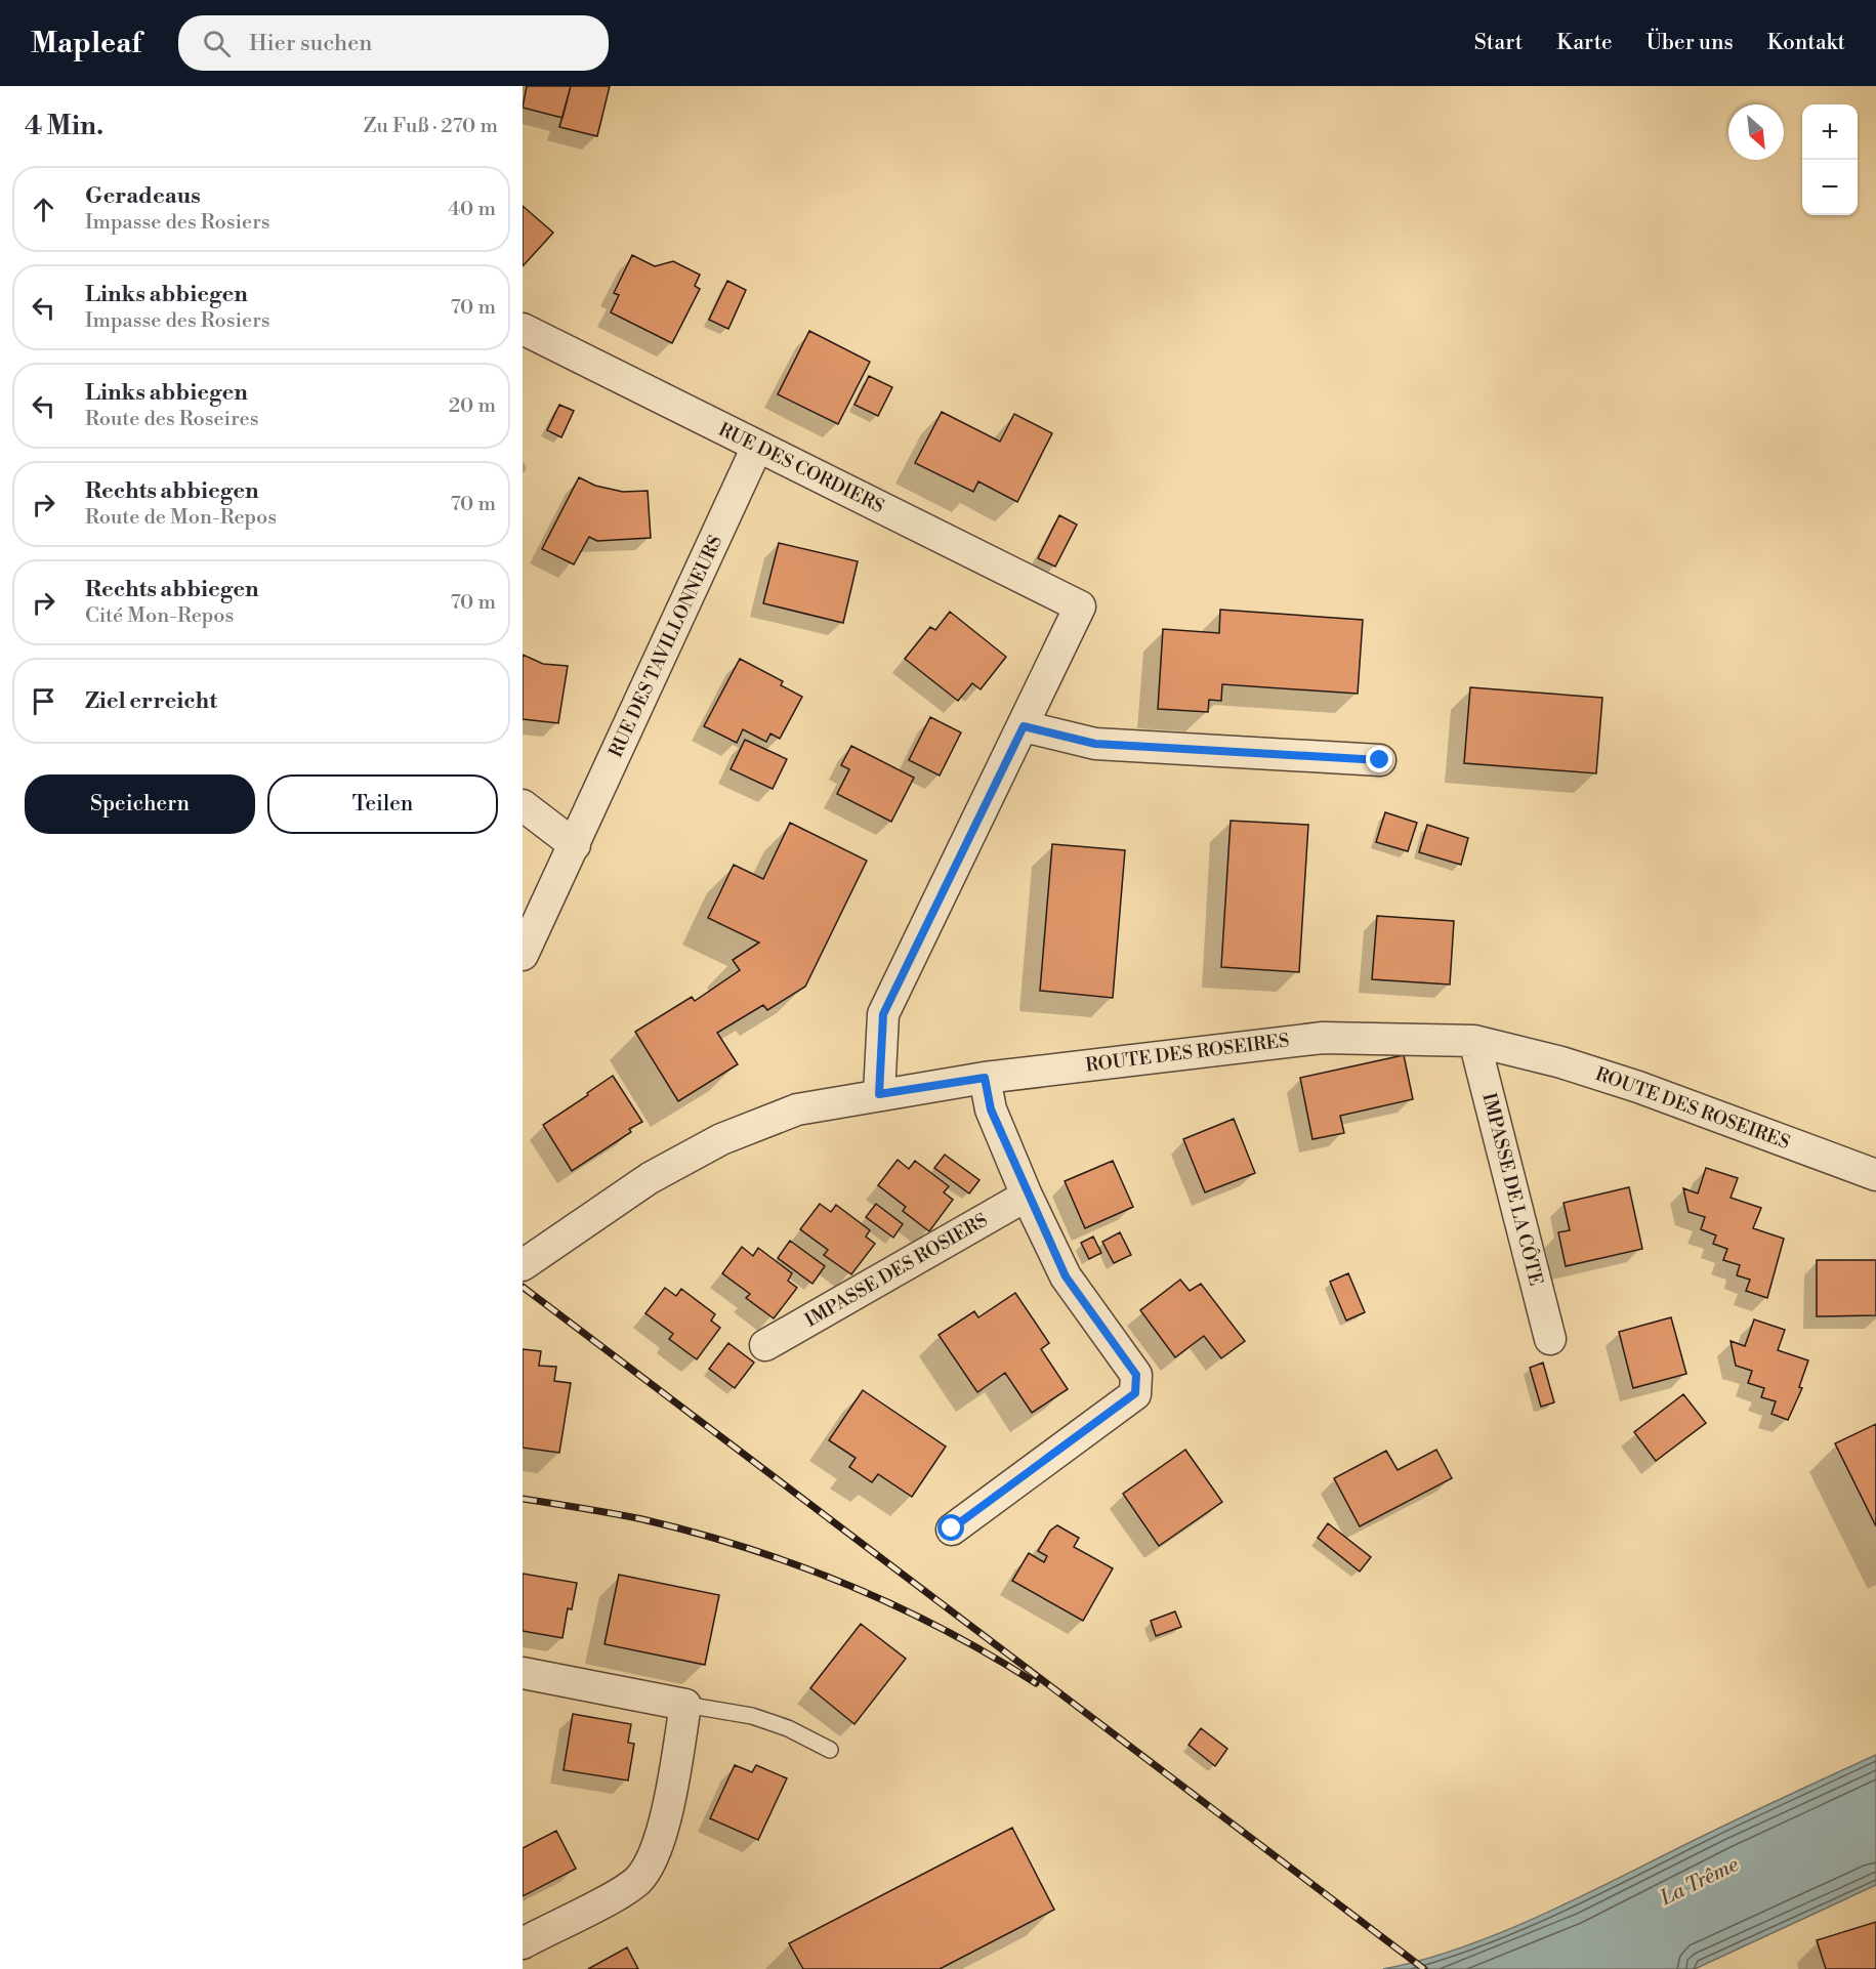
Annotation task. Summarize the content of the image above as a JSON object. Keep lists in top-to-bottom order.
{
  "streets": {
    "street": [
      "RUE DES CORDIERS",
      "RUE DES TAVILLONNEURS",
      "ROUTE DES ROSEIRES",
      "IMPASSE DE LA CÔTE",
      "IMPASSE DES ROSIERS"
    ]
  },
  "crossings": [
    ["RUE DES CORDIERS", "RUE DES TAVILLONNEURS"],
    ["ROUTE DES ROSEIRES", "IMPASSE DE LA CÔTE"]
  ],
  "water": ["La Trême"],
  "north": "bottom right",
  "page": {
    "header": "Mapleaf",
    "search": "Hier suchen",
    "nav": [
      "Start",
      "Karte",
      "Über uns",
      "Kontakt"
    ],
    "heading": ["4 Min.", "Zu Fuß · 270 m"],
    "map_buttons": ["+", "−"],
    "list": [
      ["Geradeaus", "Impasse des Rosiers", "40 m"],
      ["Links abbiegen", "Impasse des Rosiers", "70 m"],
      ["Links abbiegen", "Route des Roseires", "20 m"],
      ["Rechts abbiegen", "Route de Mon-Repos", "70 m"],
      ["Rechts abbiegen", "Cité Mon-Repos", "70 m"],
      "Ziel erreicht"
    ],
    "buttons": ["Speichern", "Teilen"]
  }
}
